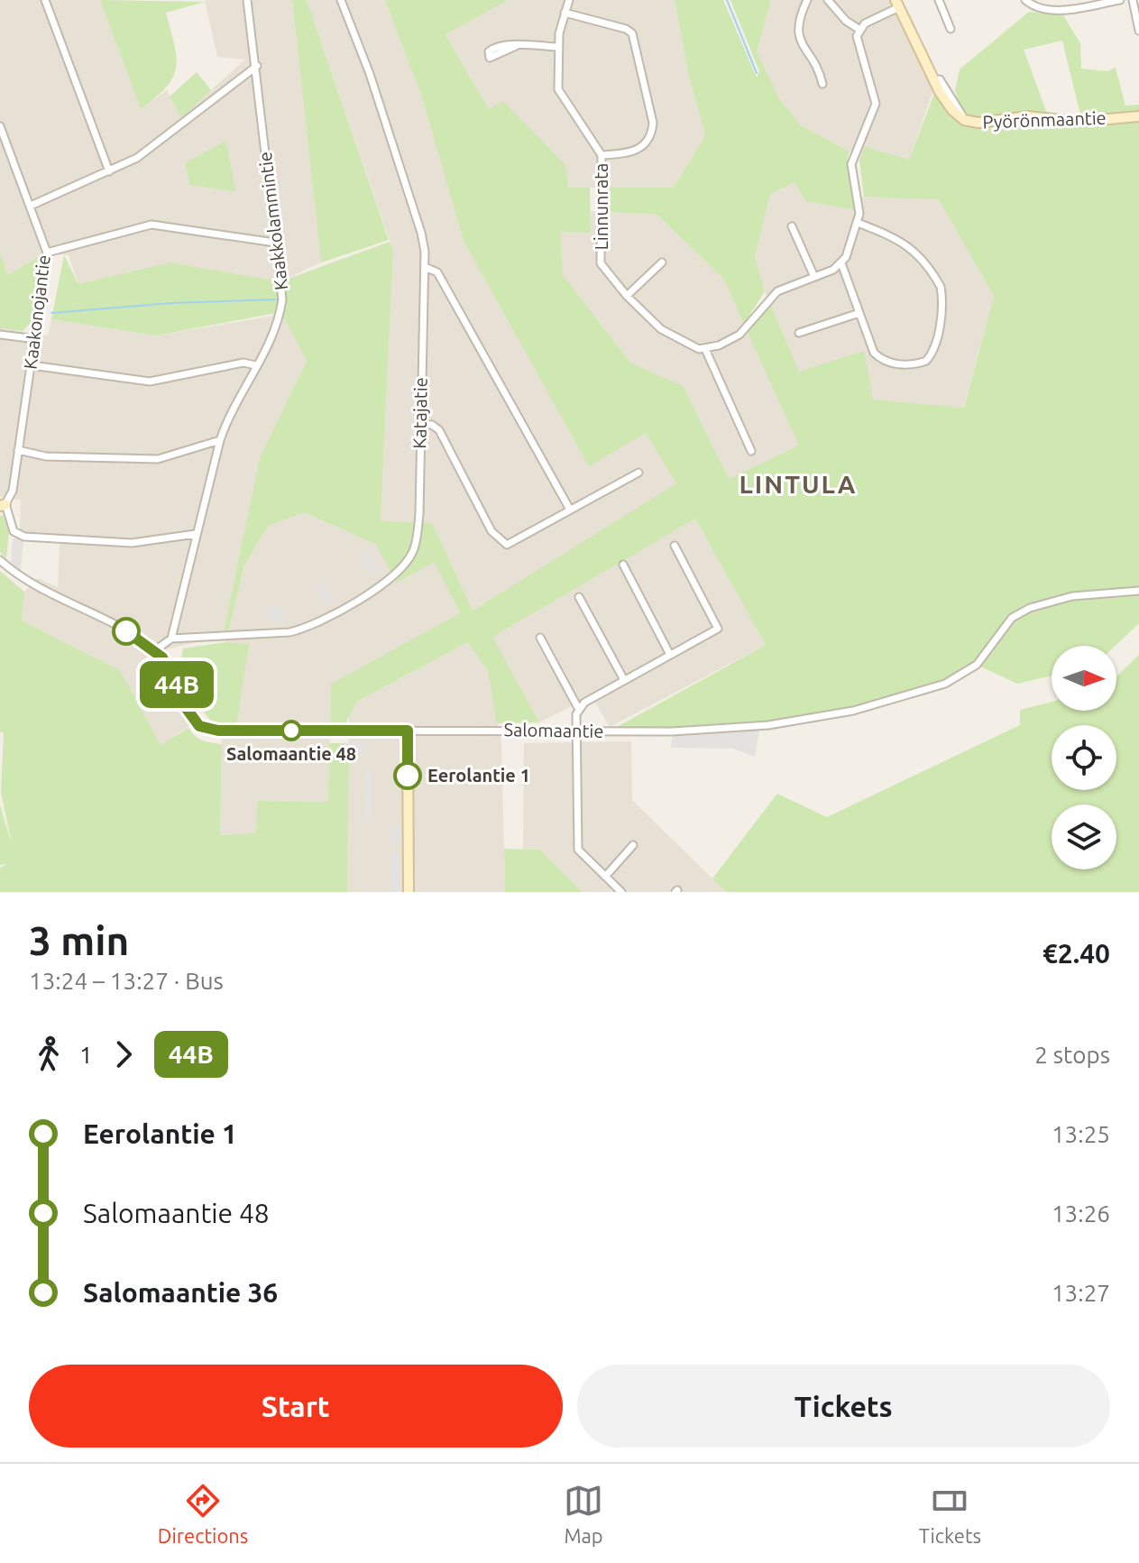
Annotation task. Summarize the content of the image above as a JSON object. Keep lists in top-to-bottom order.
{
  "streets": {
    "street": [
      "Pyörönmaantie",
      "Linnunrata",
      "Kaakkolammintie",
      "Kaakonojantie",
      "Katajatie",
      "Salomaantie"
    ]
  },
  "crossings": [
    ["Kaakkolammintie", "Katajatie"]
  ],
  "districts": ["LINTULA"],
  "places": ["Salomaantie 48", "Eerolantie 1"],
  "lines": ["bus line 44B"],
  "north": "right",
  "page": {
    "on_map": "44B",
    "heading": ["3 min", "13:24 – 13:27 · Bus", "€2.40"],
    "legs": ["1", "44B", "2 stops"],
    "list": [
      {
        "name": "Eerolantie 1",
        "value": "13:25"
      },
      {
        "name": "Salomaantie 48",
        "value": "13:26"
      },
      {
        "name": "Salomaantie 36",
        "value": "13:27"
      }
    ],
    "buttons": ["Start", "Tickets"],
    "tabs": ["Directions", "Map", "Tickets"]
  }
}
